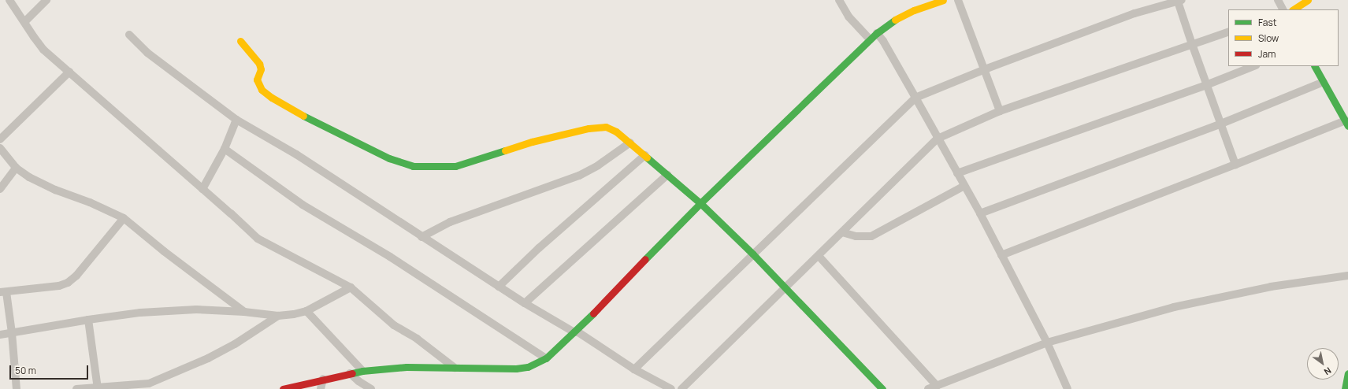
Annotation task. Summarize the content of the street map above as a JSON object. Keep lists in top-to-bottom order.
{
  "legend": ["Fast", "Slow", "Jam"],
  "scale_bar": "50 m",
  "north": "bottom right"
}
